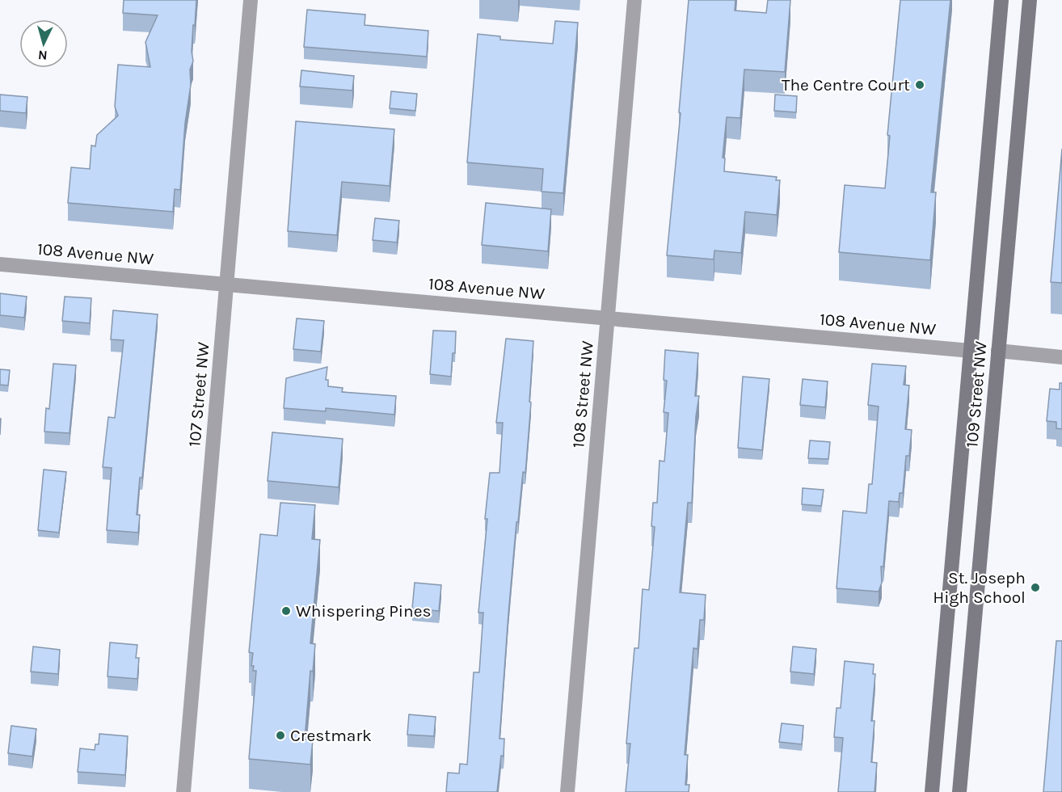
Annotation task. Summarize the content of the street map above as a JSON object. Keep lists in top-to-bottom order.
{
  "streets": {
    "main road": ["109 Street NW"],
    "street": ["108 Avenue NW", "107 Street NW", "108 Street NW"]
  },
  "crossings": [
    ["108 Avenue NW", "107 Street NW"],
    ["108 Avenue NW", "108 Street NW"],
    ["108 Avenue NW", "109 Street NW"]
  ],
  "places": [
    "The Centre Court",
    "St. Joseph High School",
    "Whispering Pines",
    "Crestmark"
  ],
  "north": "bottom"
}
